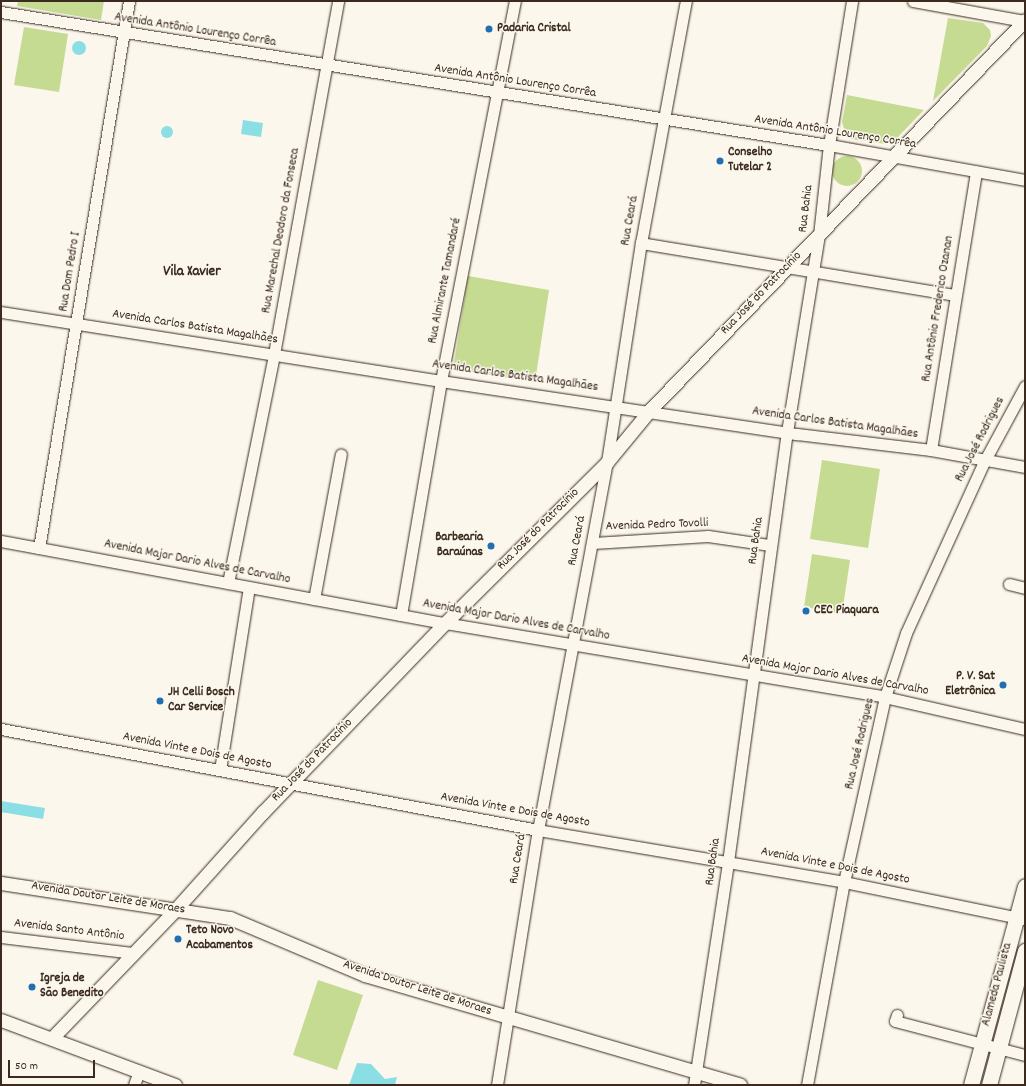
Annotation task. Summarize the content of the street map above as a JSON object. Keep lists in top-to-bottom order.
{
  "streets": {
    "main road": ["Alameda Paulista"],
    "street": [
      "Avenida Antônio Lourenço Corrêa",
      "Rua Bahia",
      "Rua Ceará",
      "Rua Marechal Deodoro da Fonseca",
      "Rua Dom Pedro I",
      "Rua Almirante Tamandaré",
      "Rua José do Patrocínio",
      "Rua Antônio Frederico Ozanan",
      "Avenida Carlos Batista Magalhães",
      "Rua José Rodrigues",
      "Avenida Pedro Tovolli",
      "Avenida Major Dario Alves de Carvalho",
      "Avenida Vinte e Dois de Agosto",
      "Avenida Doutor Leite de Moraes",
      "Avenida Santo Antônio"
    ]
  },
  "crossings": [
    ["Avenida Antônio Lourenço Corrêa", "Rua Bahia"],
    ["Avenida Antônio Lourenço Corrêa", "Rua Ceará"],
    ["Avenida Antônio Lourenço Corrêa", "Rua Marechal Deodoro da Fonseca"],
    ["Avenida Antônio Lourenço Corrêa", "Rua Dom Pedro I"],
    ["Avenida Antônio Lourenço Corrêa", "Rua Almirante Tamandaré"],
    ["Avenida Antônio Lourenço Corrêa", "Rua José do Patrocínio"],
    ["Avenida Antônio Lourenço Corrêa", "Rua Antônio Frederico Ozanan"],
    ["Rua Bahia", "Rua José do Patrocínio"],
    ["Rua Bahia", "Avenida Carlos Batista Magalhães"],
    ["Rua Bahia", "Avenida Pedro Tovolli"],
    ["Rua Bahia", "Avenida Major Dario Alves de Carvalho"],
    ["Rua Bahia", "Avenida Vinte e Dois de Agosto"],
    ["Rua Bahia", "Avenida Doutor Leite de Moraes"],
    ["Rua Ceará", "Rua José do Patrocínio"],
    ["Rua Ceará", "Avenida Carlos Batista Magalhães"],
    ["Rua Ceará", "Avenida Pedro Tovolli"],
    ["Rua Ceará", "Avenida Major Dario Alves de Carvalho"],
    ["Rua Ceará", "Avenida Vinte e Dois de Agosto"],
    ["Rua Ceará", "Avenida Doutor Leite de Moraes"],
    ["Rua Marechal Deodoro da Fonseca", "Avenida Carlos Batista Magalhães"],
    ["Rua Marechal Deodoro da Fonseca", "Avenida Major Dario Alves de Carvalho"],
    ["Rua Dom Pedro I", "Avenida Carlos Batista Magalhães"],
    ["Rua Dom Pedro I", "Avenida Major Dario Alves de Carvalho"],
    ["Rua Almirante Tamandaré", "Avenida Carlos Batista Magalhães"],
    ["Rua Almirante Tamandaré", "Avenida Major Dario Alves de Carvalho"],
    ["Rua José do Patrocínio", "Avenida Carlos Batista Magalhães"],
    ["Rua José do Patrocínio", "Avenida Major Dario Alves de Carvalho"],
    ["Rua José do Patrocínio", "Avenida Vinte e Dois de Agosto"],
    ["Rua José do Patrocínio", "Avenida Doutor Leite de Moraes"],
    ["Rua José do Patrocínio", "Avenida Santo Antônio"],
    ["Rua Antônio Frederico Ozanan", "Avenida Carlos Batista Magalhães"],
    ["Avenida Carlos Batista Magalhães", "Rua José Rodrigues"],
    ["Rua José Rodrigues", "Avenida Major Dario Alves de Carvalho"],
    ["Rua José Rodrigues", "Avenida Vinte e Dois de Agosto"],
    ["Avenida Vinte e Dois de Agosto", "Alameda Paulista"]
  ],
  "districts": ["Vila Xavier"],
  "places": [
    "Padaria Cristal",
    "Conselho Tutelar 2",
    "Barbearia Baraúnas",
    "CEC Piaquara",
    "P. V. Sat Eletrônica",
    "JH Celli Bosch Car Service",
    "Teto Novo Acabamentos",
    "Igreja de São Benedito"
  ],
  "scale_bar": "50 m"
}
